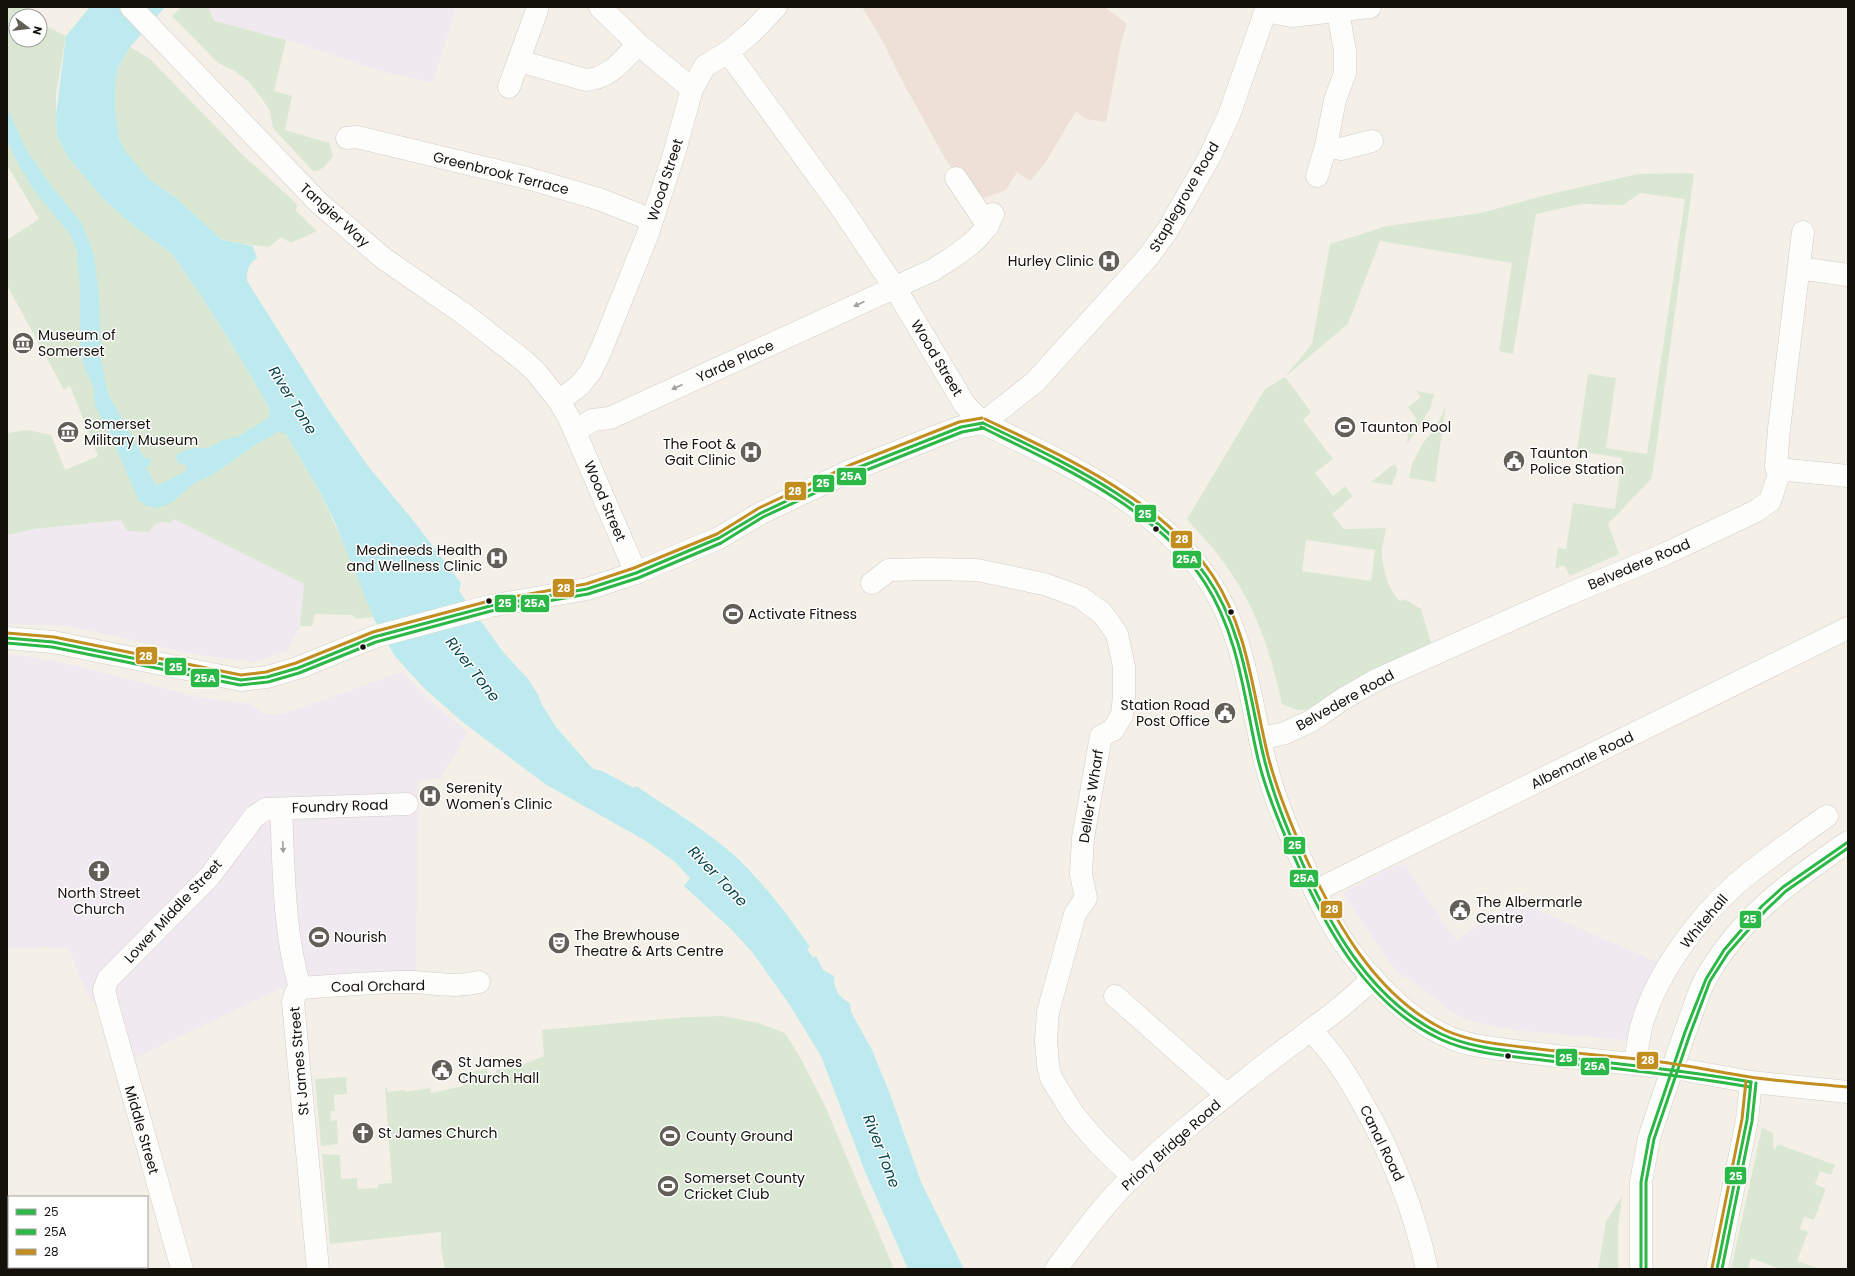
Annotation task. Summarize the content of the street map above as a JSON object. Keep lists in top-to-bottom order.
{
  "streets": {
    "street": [
      "Greenbrook Terrace",
      "Wood Street",
      "Staplegrove Road",
      "Tangier Way",
      "Yarde Place",
      "Belvedere Road",
      "Albemarle Road",
      "Deller's Wharf",
      "Foundry Road",
      "Lower Middle Street",
      "Whitehall",
      "Coal Orchard",
      "St James Street",
      "Middle Street",
      "Canal Road",
      "Priory Bridge Road"
    ]
  },
  "crossings": [
    ["Greenbrook Terrace", "Wood Street"],
    ["Wood Street", "Staplegrove Road"],
    ["Wood Street", "Tangier Way"],
    ["Wood Street", "Yarde Place"],
    ["Wood Street", "Belvedere Road"],
    ["Wood Street", "Albemarle Road"],
    ["Wood Street", "Whitehall"],
    ["Wood Street", "Priory Bridge Road"],
    ["Deller's Wharf", "Priory Bridge Road"],
    ["Foundry Road", "Lower Middle Street"],
    ["Foundry Road", "St James Street"],
    ["Lower Middle Street", "St James Street"],
    ["Lower Middle Street", "Middle Street"],
    ["Coal Orchard", "St James Street"],
    ["Canal Road", "Priory Bridge Road"]
  ],
  "one_way": ["St James Street"],
  "water": ["River Tone"],
  "places": {
    "hospital": [
      "Hurley Clinic",
      "The Foot & Gait Clinic",
      "Medineeds Health and Wellness Clinic",
      "Serenity Women's Clinic"
    ],
    "museum": ["Museum of Somerset", "Somerset Military Museum"],
    "sports": [
      "Taunton Pool",
      "Activate Fitness",
      "Nourish",
      "County Ground",
      "Somerset County Cricket Club"
    ],
    "public building": [
      "Taunton Police Station",
      "Station Road Post Office",
      "The Albermarle Centre",
      "St James Church Hall"
    ],
    "church": ["North Street Church", "St James Church"],
    "theatre": ["The Brewhouse Theatre & Arts Centre"]
  },
  "lines": ["transit line 28", "transit line 25", "transit line 25A"],
  "legend": ["25", "25A", "28"],
  "north": "right"
}
